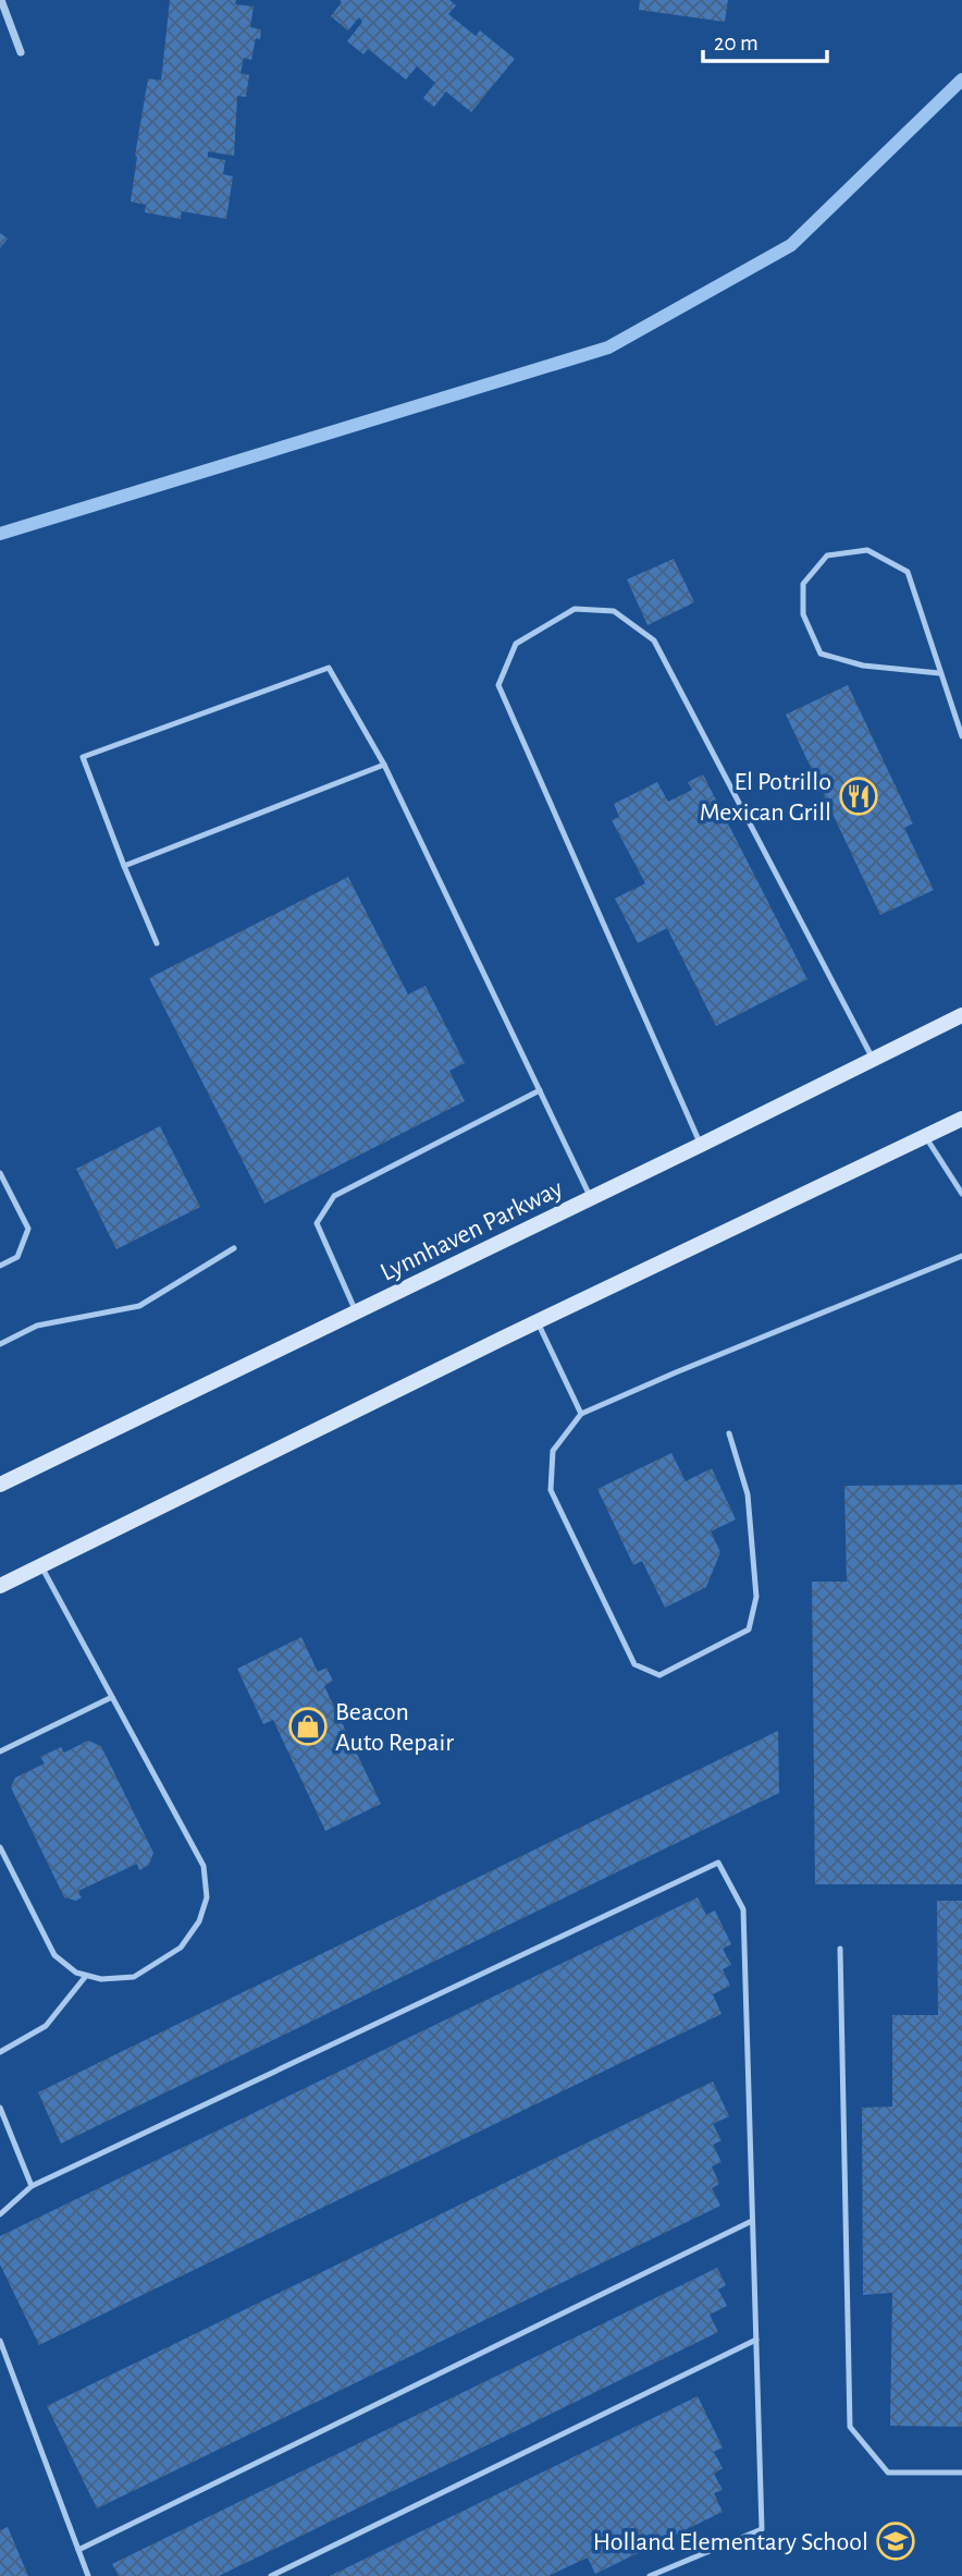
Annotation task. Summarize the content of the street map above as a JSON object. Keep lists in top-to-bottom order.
{
  "streets": {
    "main road": ["Lynnhaven Parkway"]
  },
  "places": {
    "restaurant": ["El Potrillo Mexican Grill"],
    "shop": ["Beacon Auto Repair"],
    "school or university": ["Holland Elementary School"]
  },
  "scale_bar": "20 m"
}
